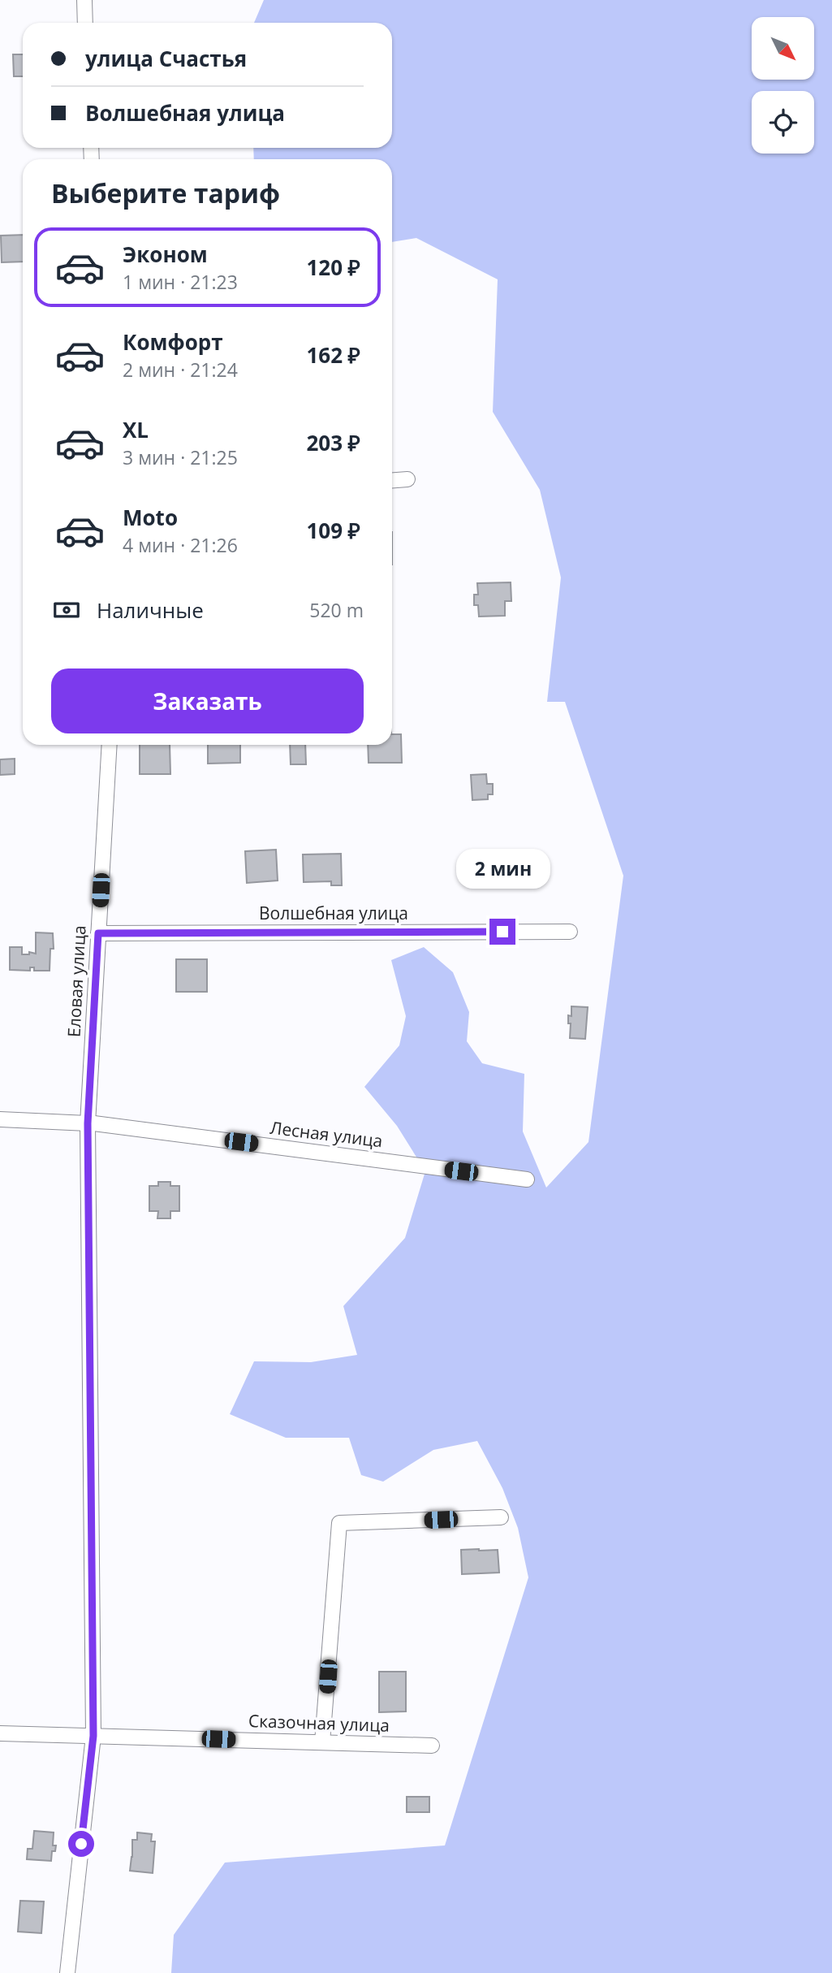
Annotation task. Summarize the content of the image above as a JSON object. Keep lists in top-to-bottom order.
{
  "streets": {
    "street": [
      "Волшебная улица",
      "Еловая улица",
      "Лесная улица",
      "Сказочная улица"
    ]
  },
  "crossings": [
    ["Волшебная улица", "Еловая улица"],
    ["Еловая улица", "Лесная улица"],
    ["Еловая улица", "Сказочная улица"]
  ],
  "north": "bottom right",
  "page": {
    "banner": ["улица Счастья", "Волшебная улица"],
    "heading": "Выберите тариф",
    "list": [
      {
        "name": "Эконом",
        "note": "1 мин · 21:23",
        "value": "120 ₽"
      },
      {
        "name": "Комфорт",
        "note": "2 мин · 21:24",
        "value": "162 ₽"
      },
      {
        "name": "XL",
        "note": "3 мин · 21:25",
        "value": "203 ₽"
      },
      {
        "name": "Moto",
        "note": "4 мин · 21:26",
        "value": "109 ₽"
      }
    ],
    "pay": ["Наличные", "520 m"],
    "buttons": "Заказать",
    "bubble": "2 мин"
  }
}
